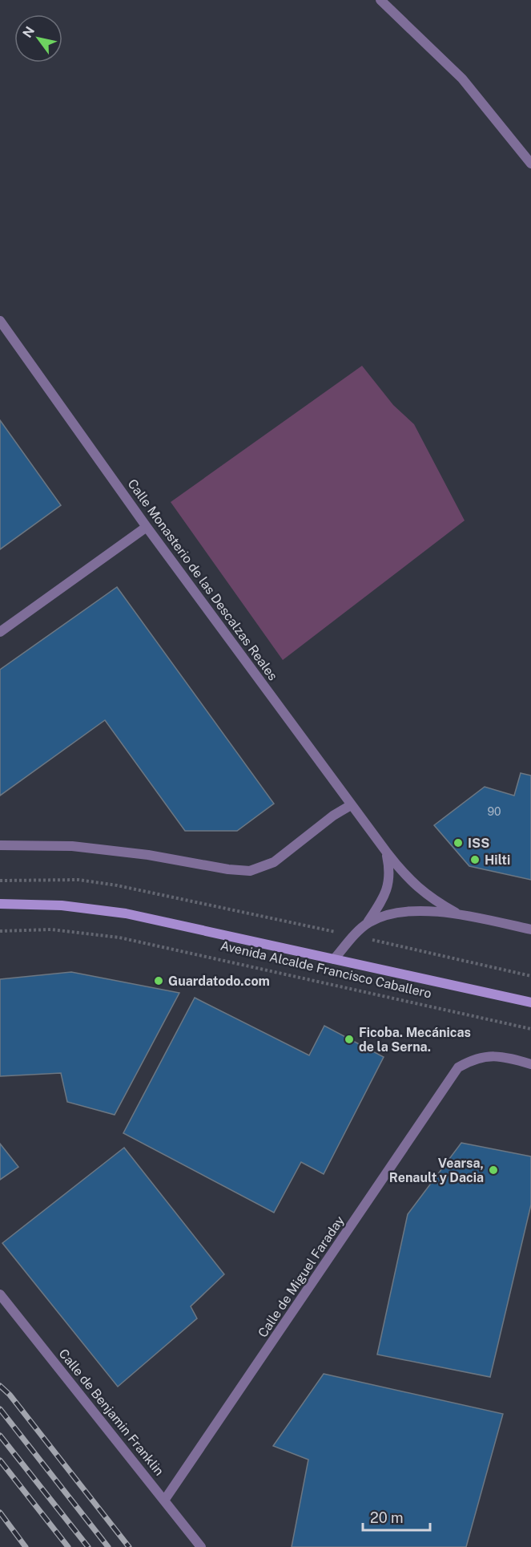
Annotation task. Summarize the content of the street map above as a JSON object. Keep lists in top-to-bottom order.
{
  "streets": {
    "main road": ["Avenida Alcalde Francisco Caballero"],
    "street": ["Calle Monasterio de las Descalzas Reales", "Calle de Miguel Faraday", "Calle de Benjamin Franklin"]
  },
  "crossings": [
    ["Calle Monasterio de las Descalzas Reales", "Avenida Alcalde Francisco Caballero"],
    ["Calle de Miguel Faraday", "Calle de Benjamin Franklin"]
  ],
  "places": [
    "ISS",
    "Hilti",
    "Guardatodo.com",
    "Ficoba. Mecánicas de la Serna.",
    "Vearsa, Renault y Dacia"
  ],
  "house_numbers": ["90"],
  "scale_bar": "20 m",
  "north": "top left"
}
